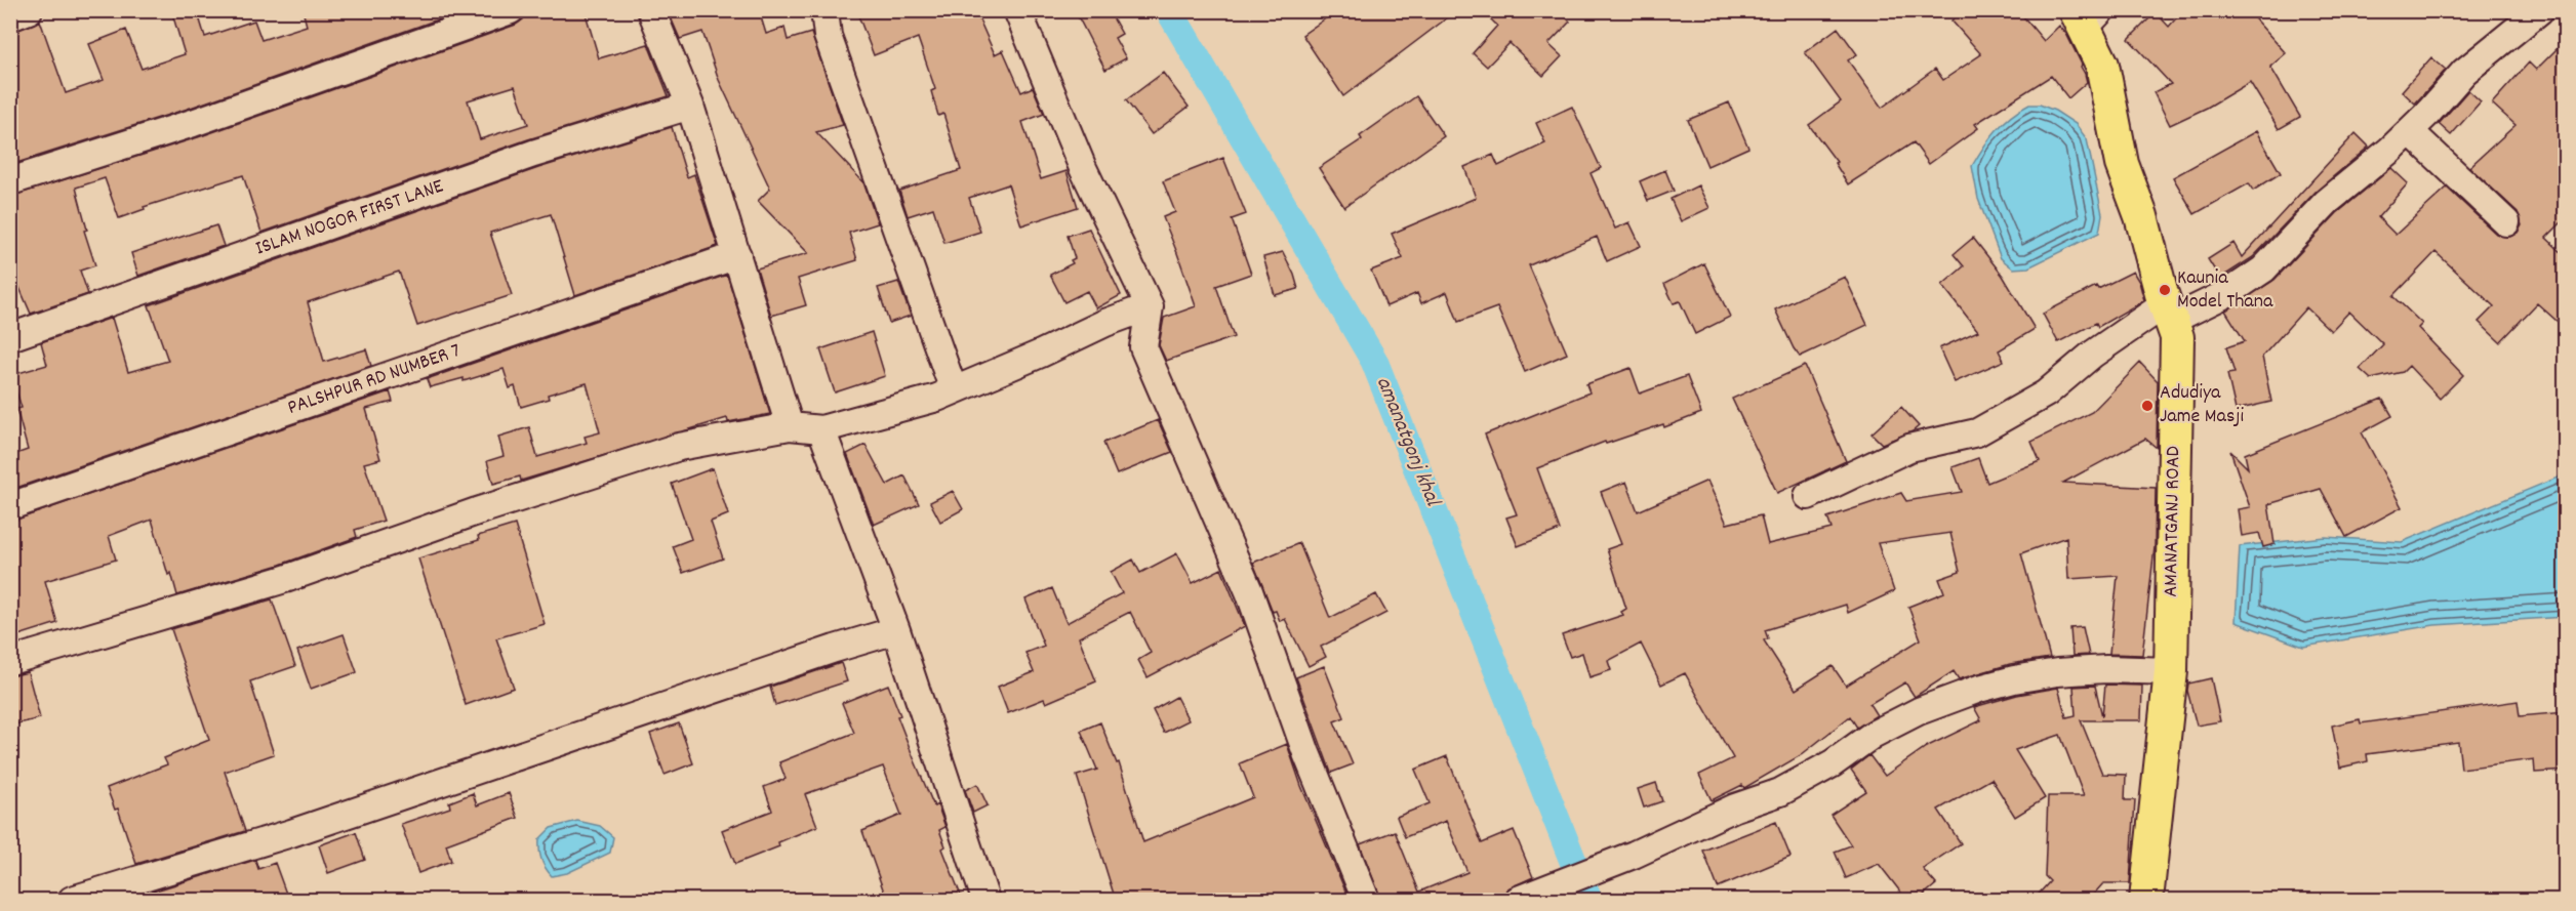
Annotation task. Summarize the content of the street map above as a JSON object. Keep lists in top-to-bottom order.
{
  "streets": {
    "main road": ["AMANATGANJ ROAD"],
    "street": ["ISLAM NOGOR FIRST LANE", "PALSHPUR RD NUMBER 7"]
  },
  "water": ["amanatgonj khal"],
  "places": ["Kaunia Model Thana", "Adudiya Jame Masji"]
}
